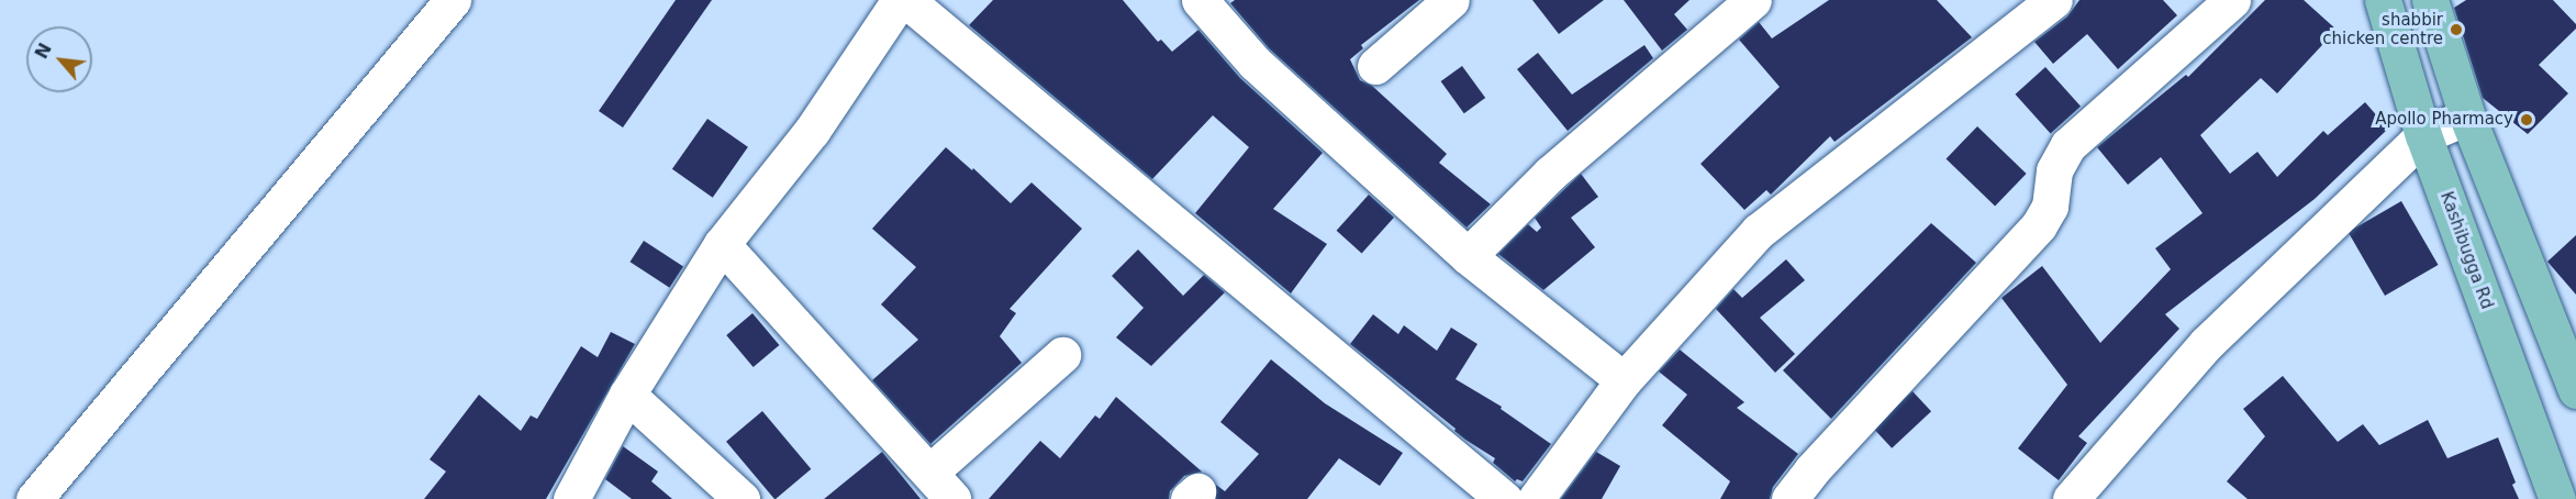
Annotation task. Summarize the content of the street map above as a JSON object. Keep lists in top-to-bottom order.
{
  "streets": {
    "main road": ["Kashibugga Rd"]
  },
  "places": ["shabbir chicken centre", "Apollo Pharmacy"],
  "north": "top left"
}
